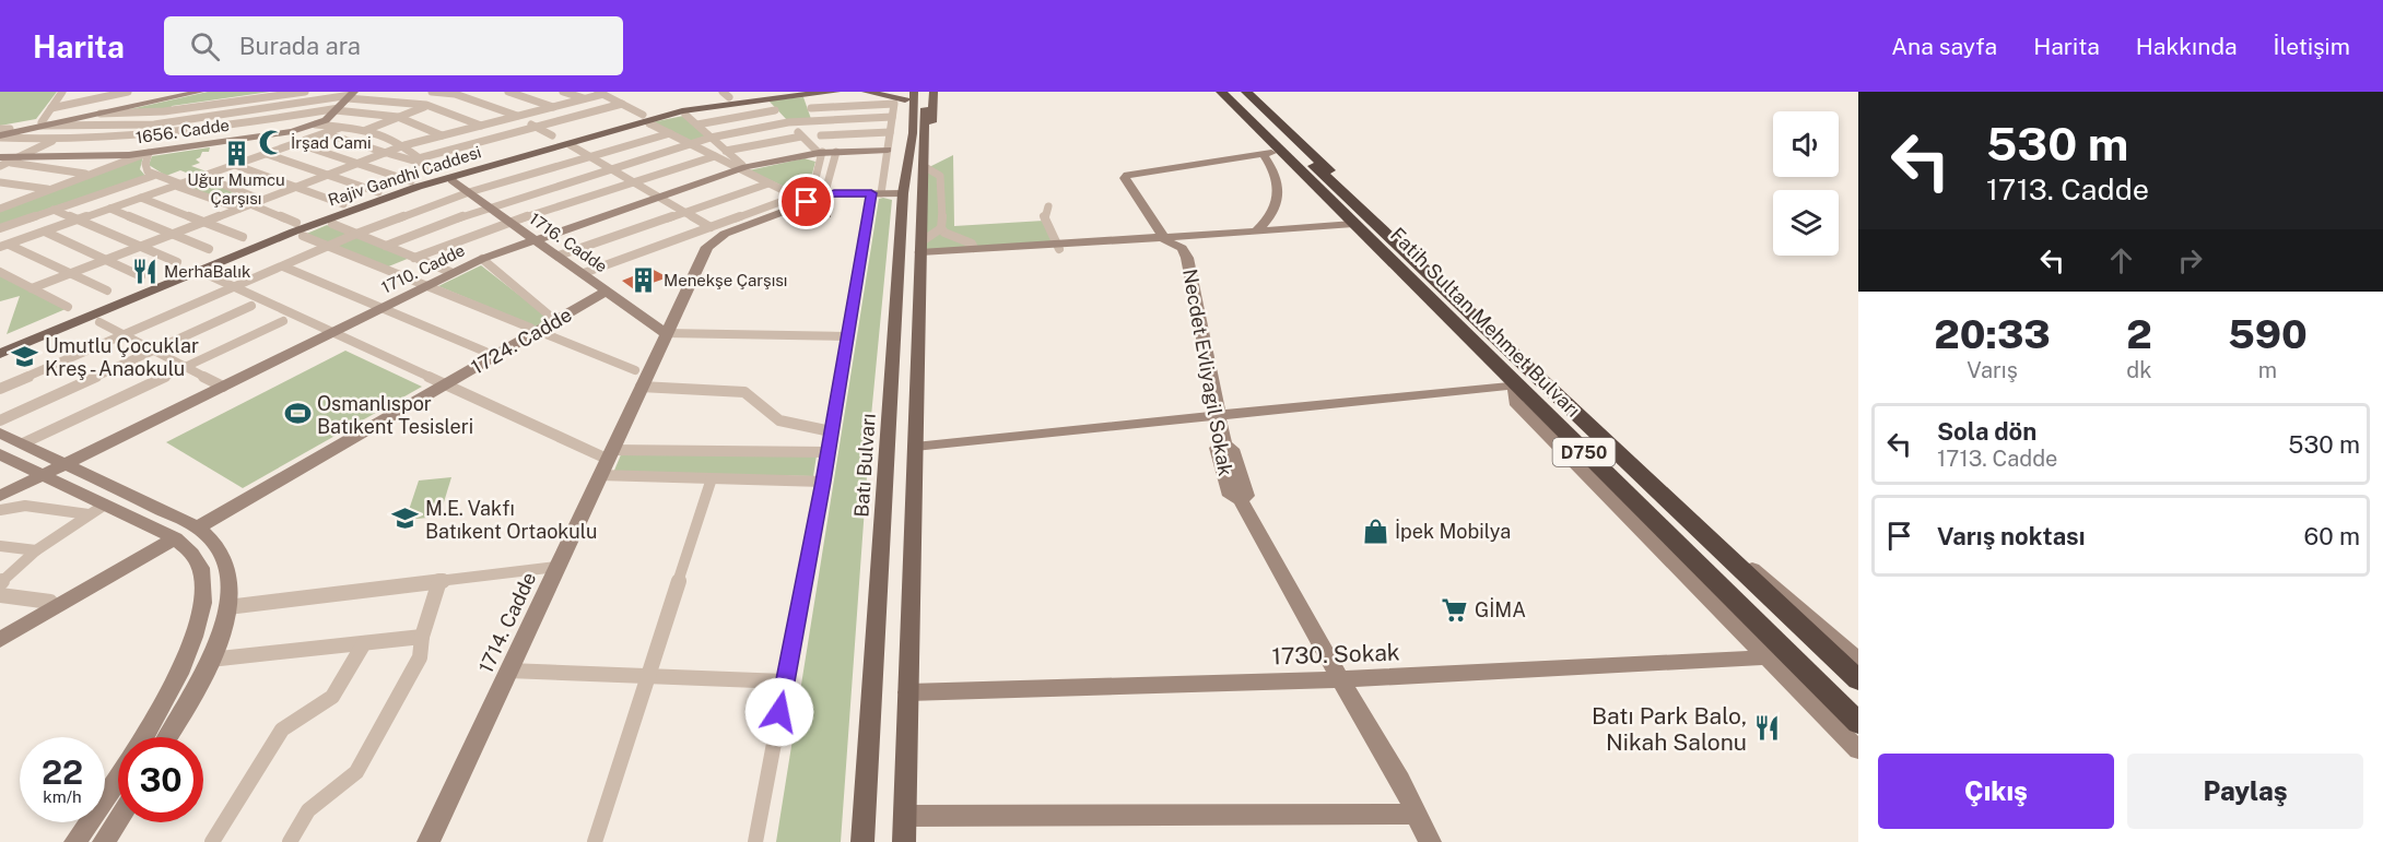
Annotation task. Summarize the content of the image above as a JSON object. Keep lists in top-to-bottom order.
{
  "streets": {
    "highway": ["Fatih Sultan Mehmet Bulvarı", "D750"],
    "main road": ["Rajiv Gandhi Caddesi", "Batı Bulvarı"],
    "street": [
      "1656. Cadde",
      "1716. Cadde",
      "1710. Cadde",
      "1724. Cadde",
      "Necdet Evliyagil Sokak",
      "1714. Cadde",
      "1730. Sokak"
    ]
  },
  "crossings": [
    ["1716. Cadde", "1710. Cadde"],
    ["1716. Cadde", "1724. Cadde"],
    ["1716. Cadde", "1714. Cadde"],
    ["Necdet Evliyagil Sokak", "1730. Sokak"]
  ],
  "places": {
    "mosque": ["İrşad Cami"],
    "building": ["Uğur Mumcu Çarşısı", "Menekşe Çarşısı"],
    "restaurant": ["MerhaBalık", "Batı Park Balo, Nikah Salonu"],
    "school or university": ["Umutlu Çocuklar Kreş - Anaokulu", "M.E. Vakfı Batıkent Ortaokulu"],
    "sports": ["Osmanlıspor Batıkent Tesisleri"],
    "shop": ["İpek Mobilya"],
    "supermarket": ["GİMA"]
  },
  "page": {
    "header": "Harita",
    "search": "Burada ara",
    "nav": [
      "Ana sayfa",
      "Harita",
      "Hakkında",
      "İletişim"
    ],
    "turn": ["530 m", "1713. Cadde"],
    "eta": [
      "20:33",
      "Varış",
      "2",
      "dk",
      "590",
      "m"
    ],
    "list": [
      {
        "name": "Sola dön",
        "note": "1713. Cadde",
        "value": "530 m"
      },
      {
        "name": "Varış noktası",
        "value": "60 m"
      }
    ],
    "speed": "22 km/h",
    "limit": "30",
    "buttons": ["Çıkış", "Paylaş"]
  }
}
